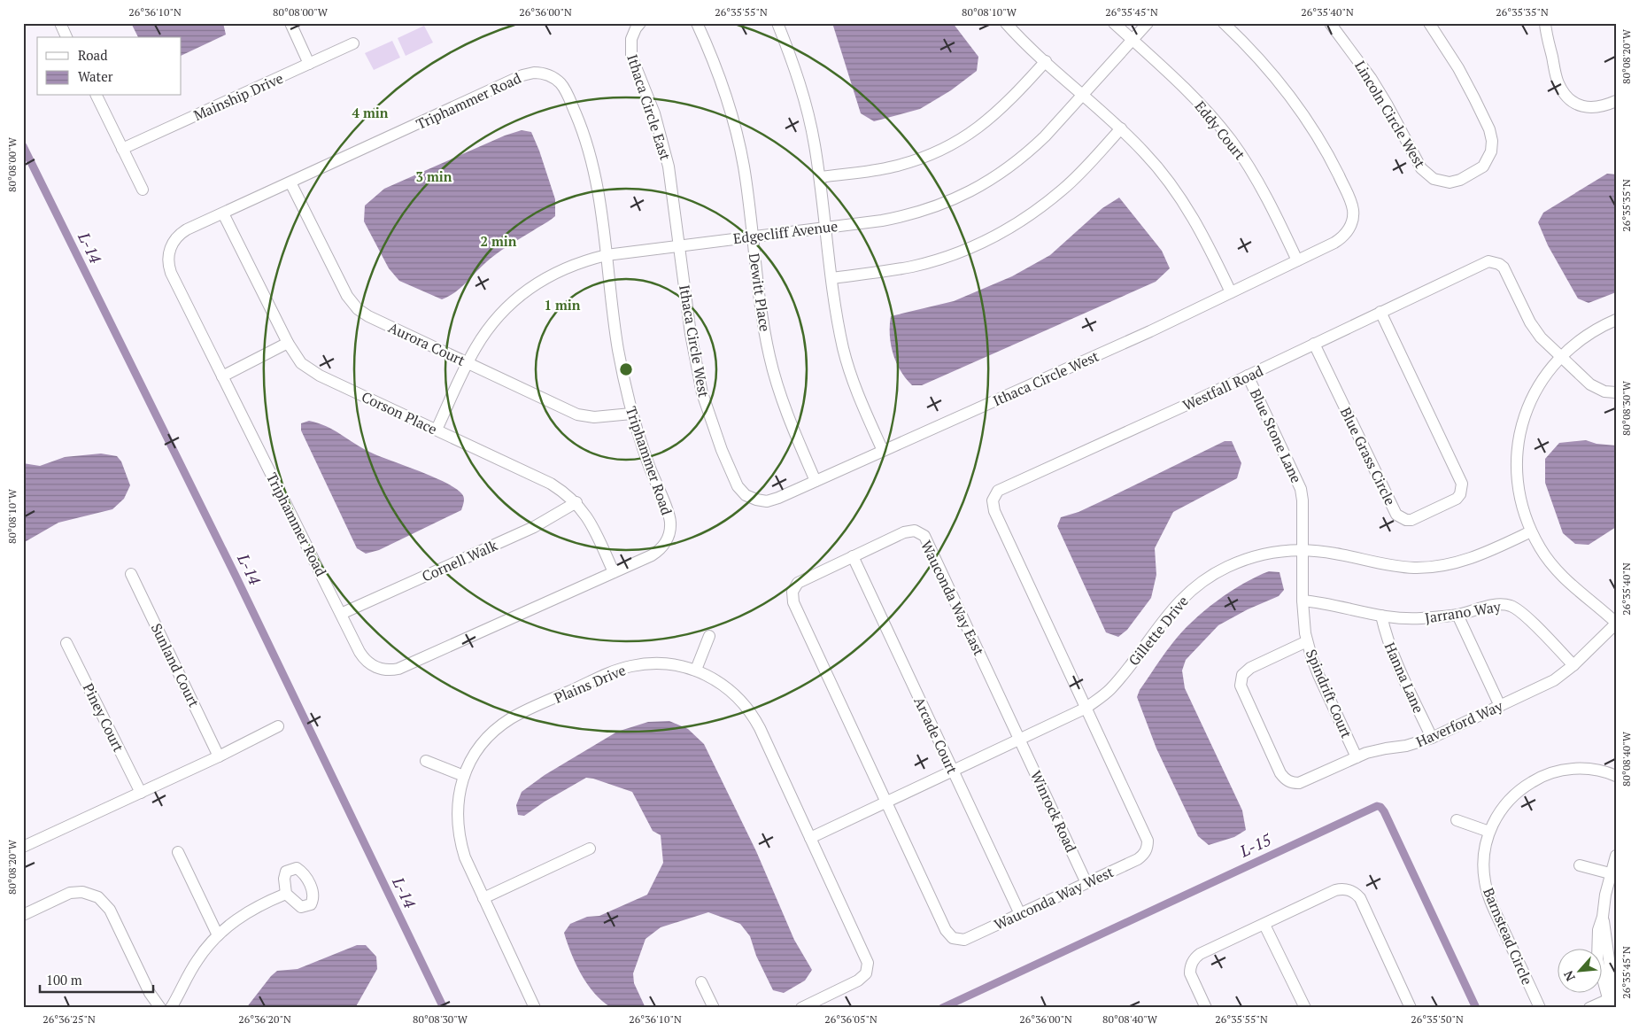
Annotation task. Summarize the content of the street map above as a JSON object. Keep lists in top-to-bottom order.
{
  "streets": {
    "street": [
      "Mainship Drive",
      "Triphammer Road",
      "Ithaca Circle East",
      "Lincoln Circle West",
      "Eddy Court",
      "Edgecliff Avenue",
      "Dewitt Place",
      "Ithaca Circle West",
      "Aurora Court",
      "Westfall Road",
      "Corson Place",
      "Blue Stone Lane",
      "Blue Grass Circle",
      "Cornell Walk",
      "Wauconda Way East",
      "Jarrano Way",
      "Gillette Drive",
      "Sunland Court",
      "Hanna Lane",
      "Plains Drive",
      "Spindrift Court",
      "Piney Court",
      "Haverford Way",
      "Arcade Court",
      "Winrock Road",
      "Wauconda Way West",
      "Barnstead Circle"
    ]
  },
  "crossings": [
    ["Triphammer Road", "Edgecliff Avenue"],
    ["Triphammer Road", "Aurora Court"],
    ["Triphammer Road", "Corson Place"],
    ["Triphammer Road", "Cornell Walk"],
    ["Ithaca Circle East", "Edgecliff Avenue"],
    ["Ithaca Circle East", "Ithaca Circle West"],
    ["Eddy Court", "Edgecliff Avenue"],
    ["Eddy Court", "Ithaca Circle West"],
    ["Edgecliff Avenue", "Dewitt Place"],
    ["Edgecliff Avenue", "Ithaca Circle West"],
    ["Edgecliff Avenue", "Aurora Court"],
    ["Edgecliff Avenue", "Corson Place"],
    ["Dewitt Place", "Ithaca Circle West"],
    ["Westfall Road", "Blue Stone Lane"],
    ["Westfall Road", "Blue Grass Circle"],
    ["Westfall Road", "Gillette Drive"],
    ["Westfall Road", "Wauconda Way West"],
    ["Corson Place", "Cornell Walk"],
    ["Blue Stone Lane", "Gillette Drive"],
    ["Blue Stone Lane", "Spindrift Court"],
    ["Wauconda Way East", "Gillette Drive"],
    ["Wauconda Way East", "Arcade Court"],
    ["Wauconda Way East", "Winrock Road"],
    ["Wauconda Way East", "Wauconda Way West"],
    ["Jarrano Way", "Hanna Lane"],
    ["Jarrano Way", "Spindrift Court"],
    ["Jarrano Way", "Haverford Way"],
    ["Gillette Drive", "Plains Drive"],
    ["Gillette Drive", "Spindrift Court"],
    ["Gillette Drive", "Arcade Court"],
    ["Gillette Drive", "Winrock Road"],
    ["Gillette Drive", "Wauconda Way West"],
    ["Hanna Lane", "Haverford Way"],
    ["Spindrift Court", "Haverford Way"],
    ["Arcade Court", "Wauconda Way West"],
    ["Winrock Road", "Wauconda Way West"]
  ],
  "water": ["L-14", "L-15"],
  "legend": ["Road", "Water"],
  "scale_bar": "100 m",
  "north": "bottom left",
  "coordinates": [
    "26°36'10\"N",
    "80°08'00\"W",
    "26°36'00\"N",
    "26°35'55\"N",
    "80°08'10\"W",
    "26°35'45\"N",
    "26°35'40\"N",
    "26°35'35\"N",
    "80°08'20\"W",
    "80°08'30\"W",
    "80°08'40\"W",
    "26°36'25\"N",
    "26°36'20\"N",
    "26°36'05\"N",
    "26°35'50\"N"
  ],
  "rings": [
    "4 min",
    "3 min",
    "2 min",
    "1 min"
  ]
}
